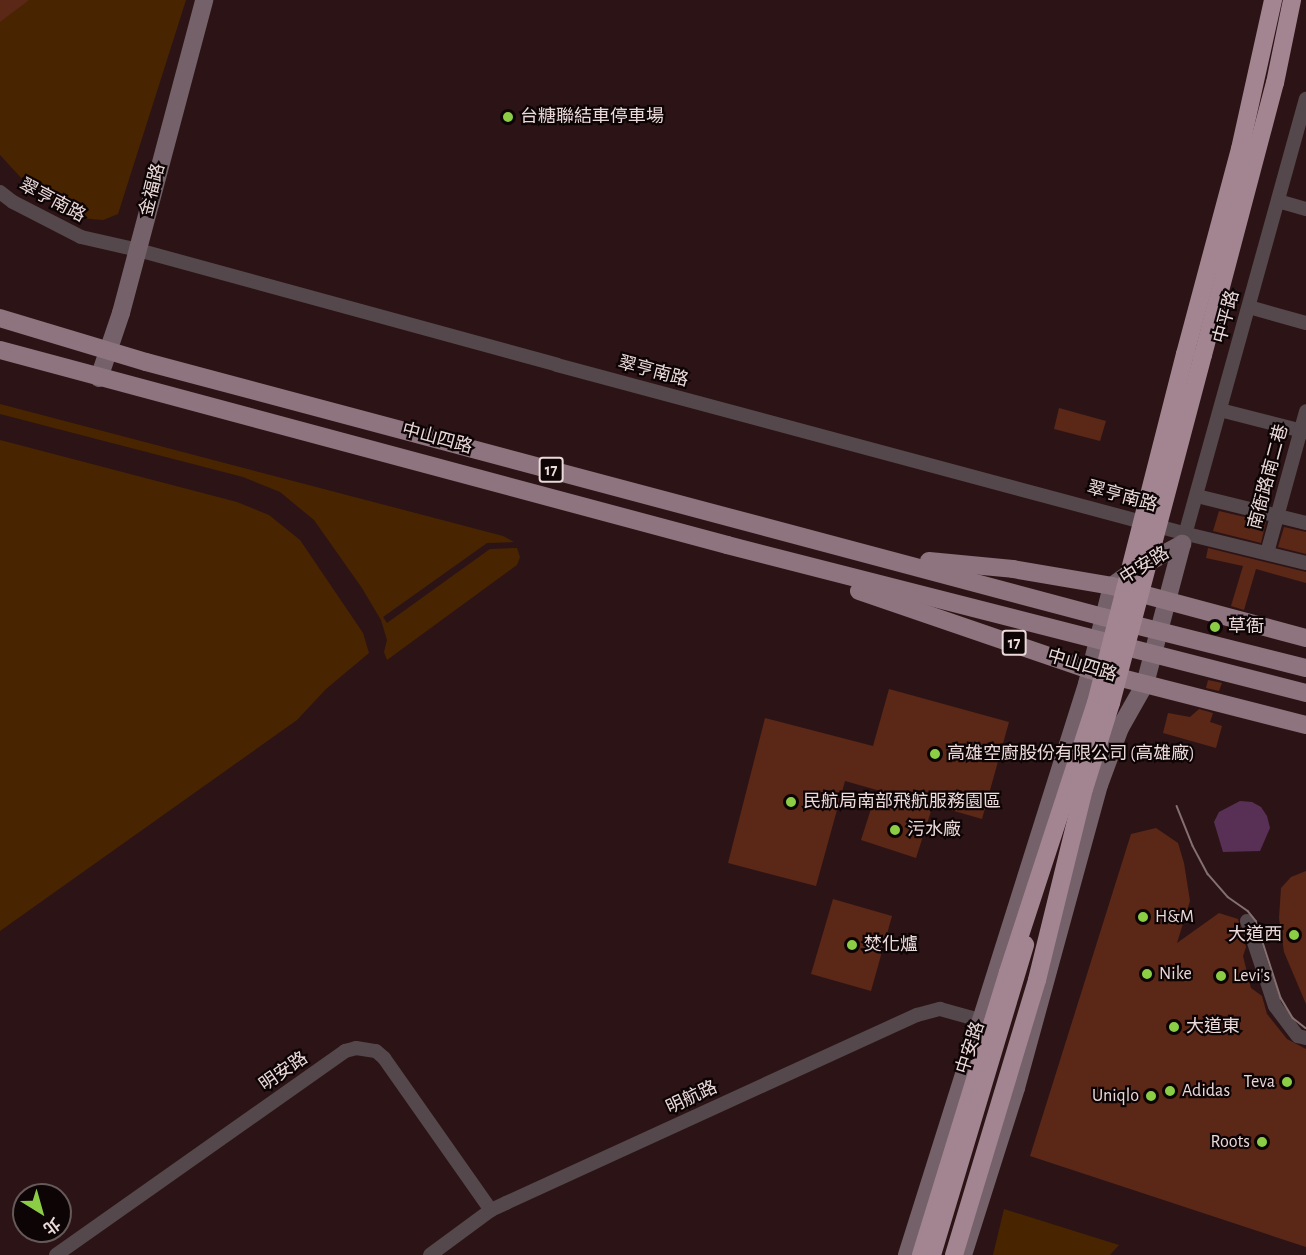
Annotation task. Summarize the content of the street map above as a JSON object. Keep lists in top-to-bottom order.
{
  "streets": {
    "main road": ["中山四路", "17"],
    "street": [
      "金福路",
      "翠亨南路",
      "中平路",
      "南衙路南二巷",
      "中安路",
      "明安路",
      "明航路"
    ]
  },
  "crossings": [
    ["金福路", "翠亨南路"],
    ["金福路", "中山四路"],
    ["翠亨南路", "中平路"],
    ["翠亨南路", "南衙路南二巷"],
    ["翠亨南路", "中安路"],
    ["中平路", "中安路"],
    ["中山四路", "中安路"],
    ["中安路", "明航路"],
    ["明安路", "明航路"]
  ],
  "places": [
    "台糖聯結車停車場",
    "草衙",
    "高雄空廚股份有限公司 (高雄廠)",
    "民航局南部飛航服務園區",
    "污水廠",
    "H&M",
    "大道西",
    "焚化爐",
    "Nike",
    "Levi's",
    "大道東",
    "Teva",
    "Adidas",
    "Uniqlo",
    "Roots"
  ],
  "north": "bottom right"
}
